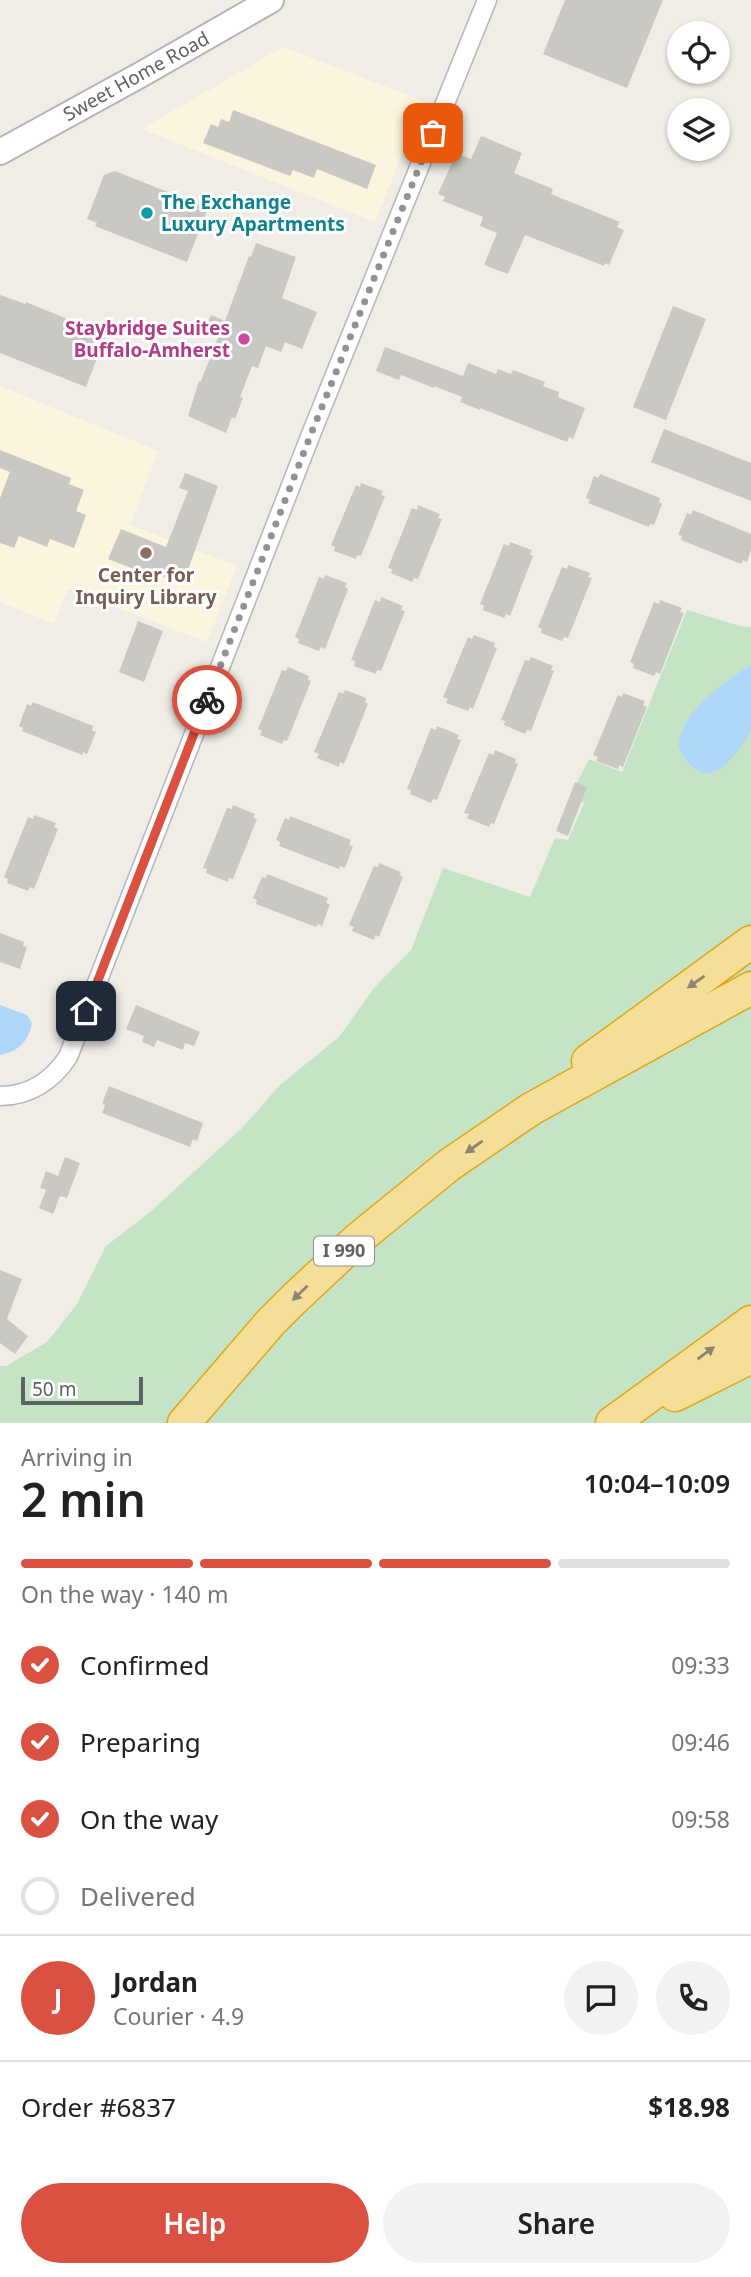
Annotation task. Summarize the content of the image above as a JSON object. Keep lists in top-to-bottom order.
{
  "streets": {
    "highway": ["I 990"],
    "main road": ["Sweet Home Road"]
  },
  "places": ["The Exchange Luxury Apartments", "Staybridge Suites Buffalo-Amherst", "Center for Inquiry Library"],
  "scale_bar": "50 m",
  "page": {
    "scale": "50 m",
    "heading": ["2 min", "Arriving in", "10:04–10:09"],
    "panel": [
      "Jordan",
      "Courier · 4.9",
      "Order #6837",
      "$18.98"
    ],
    "bar": "On the way · 140 m",
    "list": [
      ["Confirmed", "09:33"],
      ["Preparing", "09:46"],
      ["On the way", "09:58"],
      "Delivered"
    ],
    "round": "J",
    "buttons": ["Help", "Share"]
  }
}
